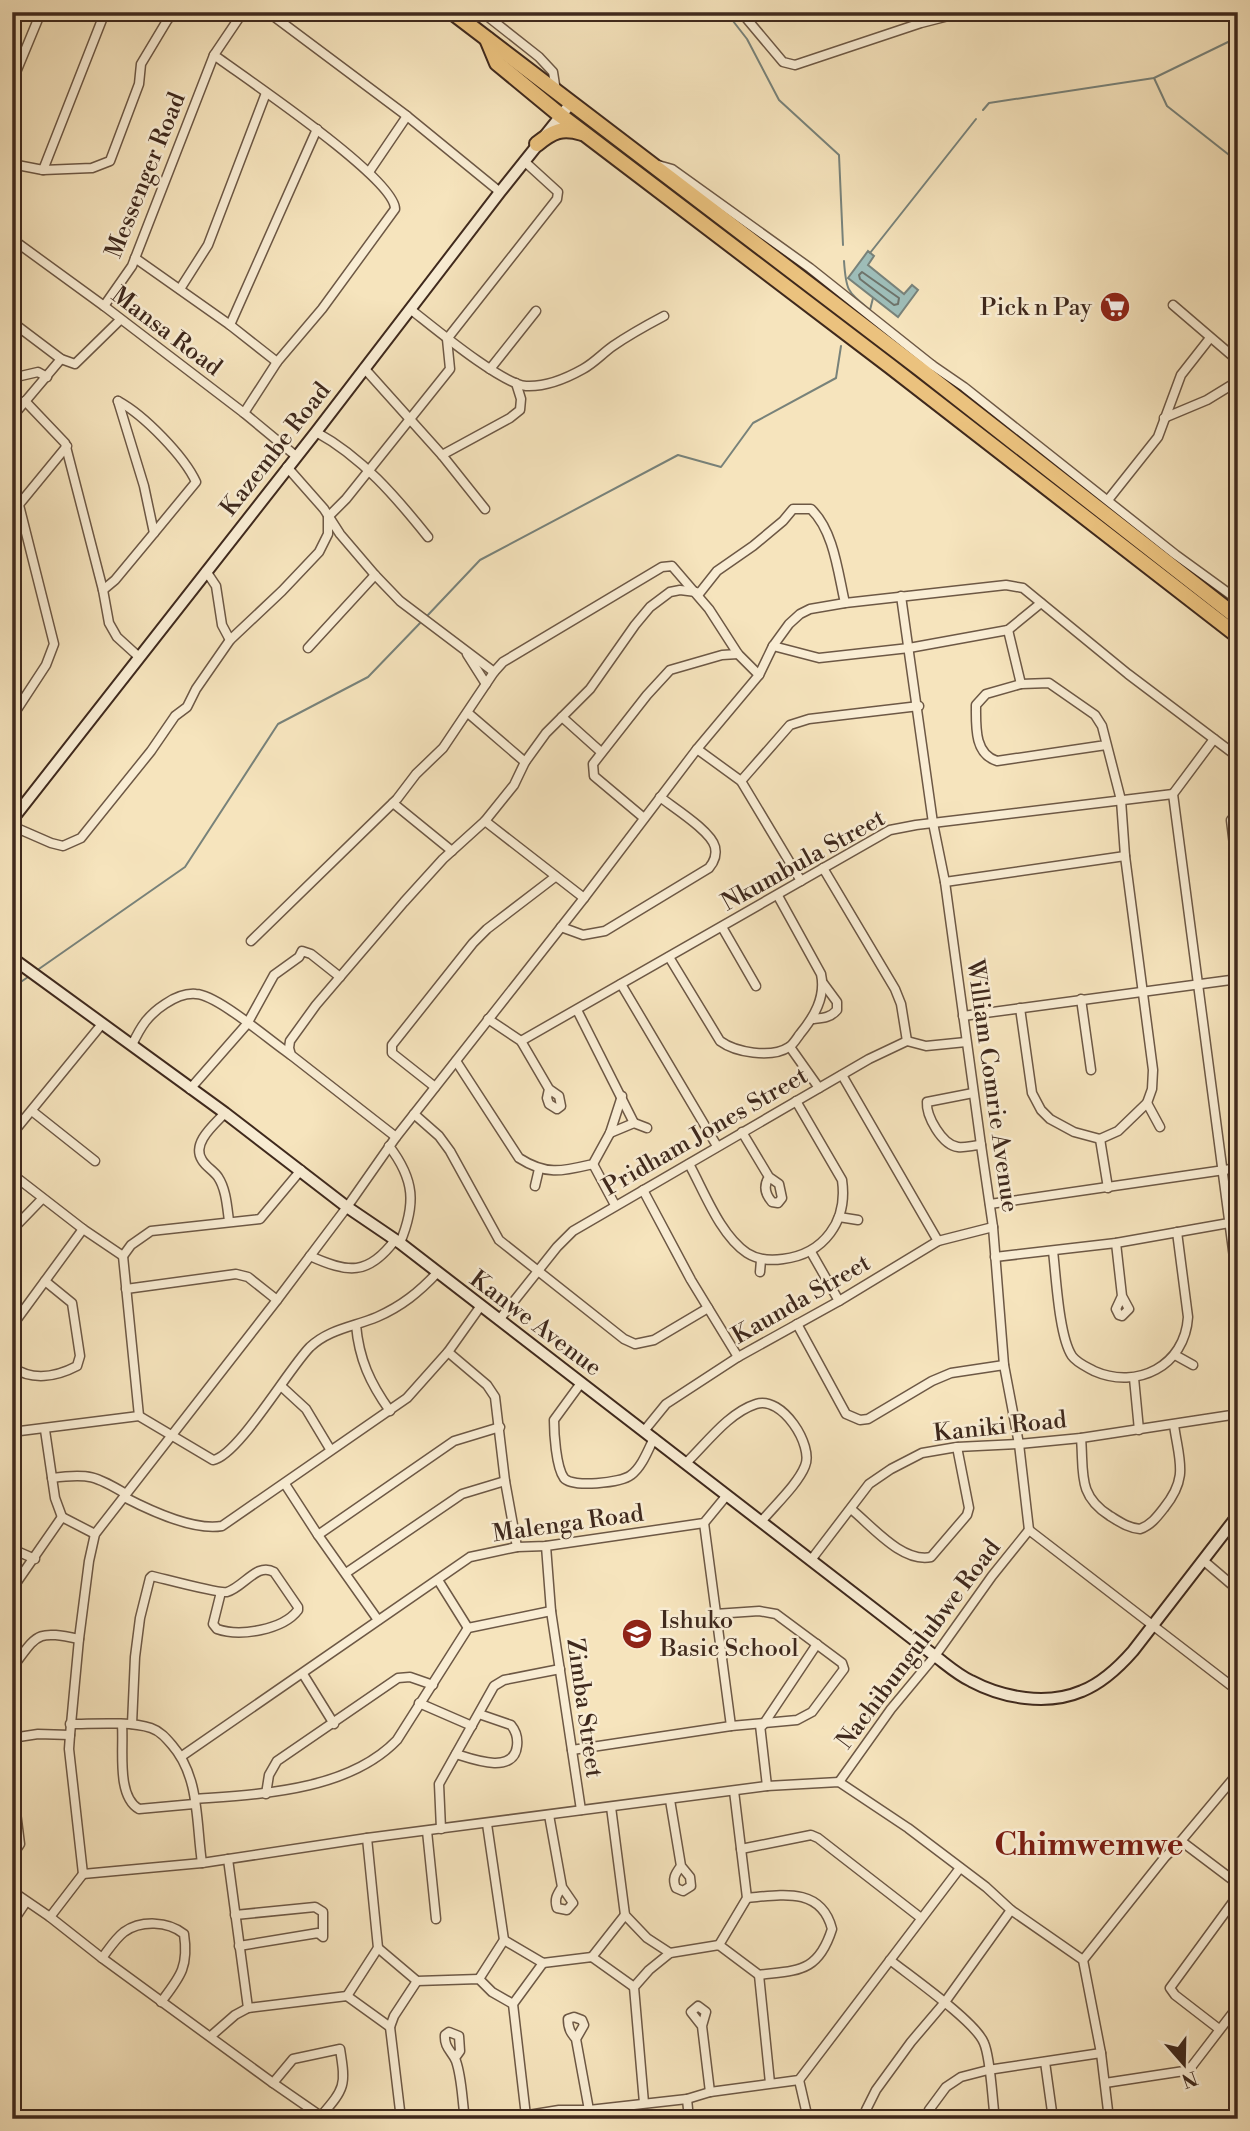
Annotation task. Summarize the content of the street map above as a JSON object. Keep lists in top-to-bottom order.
{
  "streets": {
    "main road": ["Kazembe Road", "Kanwe Avenue"],
    "street": [
      "Messenger Road",
      "Mansa Road",
      "Nkumbula Street",
      "William Comrie Avenue",
      "Pridham Jones Street",
      "Kaunda Street",
      "Kaniki Road",
      "Malenga Road",
      "Nachibungulubwe Road",
      "Zimba Street"
    ]
  },
  "crossings": [
    ["Messenger Road", "Mansa Road"],
    ["Mansa Road", "Kazembe Road"],
    ["Nkumbula Street", "William Comrie Avenue"],
    ["William Comrie Avenue", "Kaunda Street"],
    ["William Comrie Avenue", "Kaniki Road"],
    ["William Comrie Avenue", "Nachibungulubwe Road"],
    ["Pridham Jones Street", "Kanwe Avenue"],
    ["Kaunda Street", "Kanwe Avenue"],
    ["Kanwe Avenue", "Kaniki Road"],
    ["Kanwe Avenue", "Nachibungulubwe Road"],
    ["Malenga Road", "Zimba Street"]
  ],
  "districts": ["Chimwemwe"],
  "places": {
    "supermarket": ["Pick n Pay"],
    "school or university": ["Ishuko Basic School"]
  },
  "north": "bottom"
}
